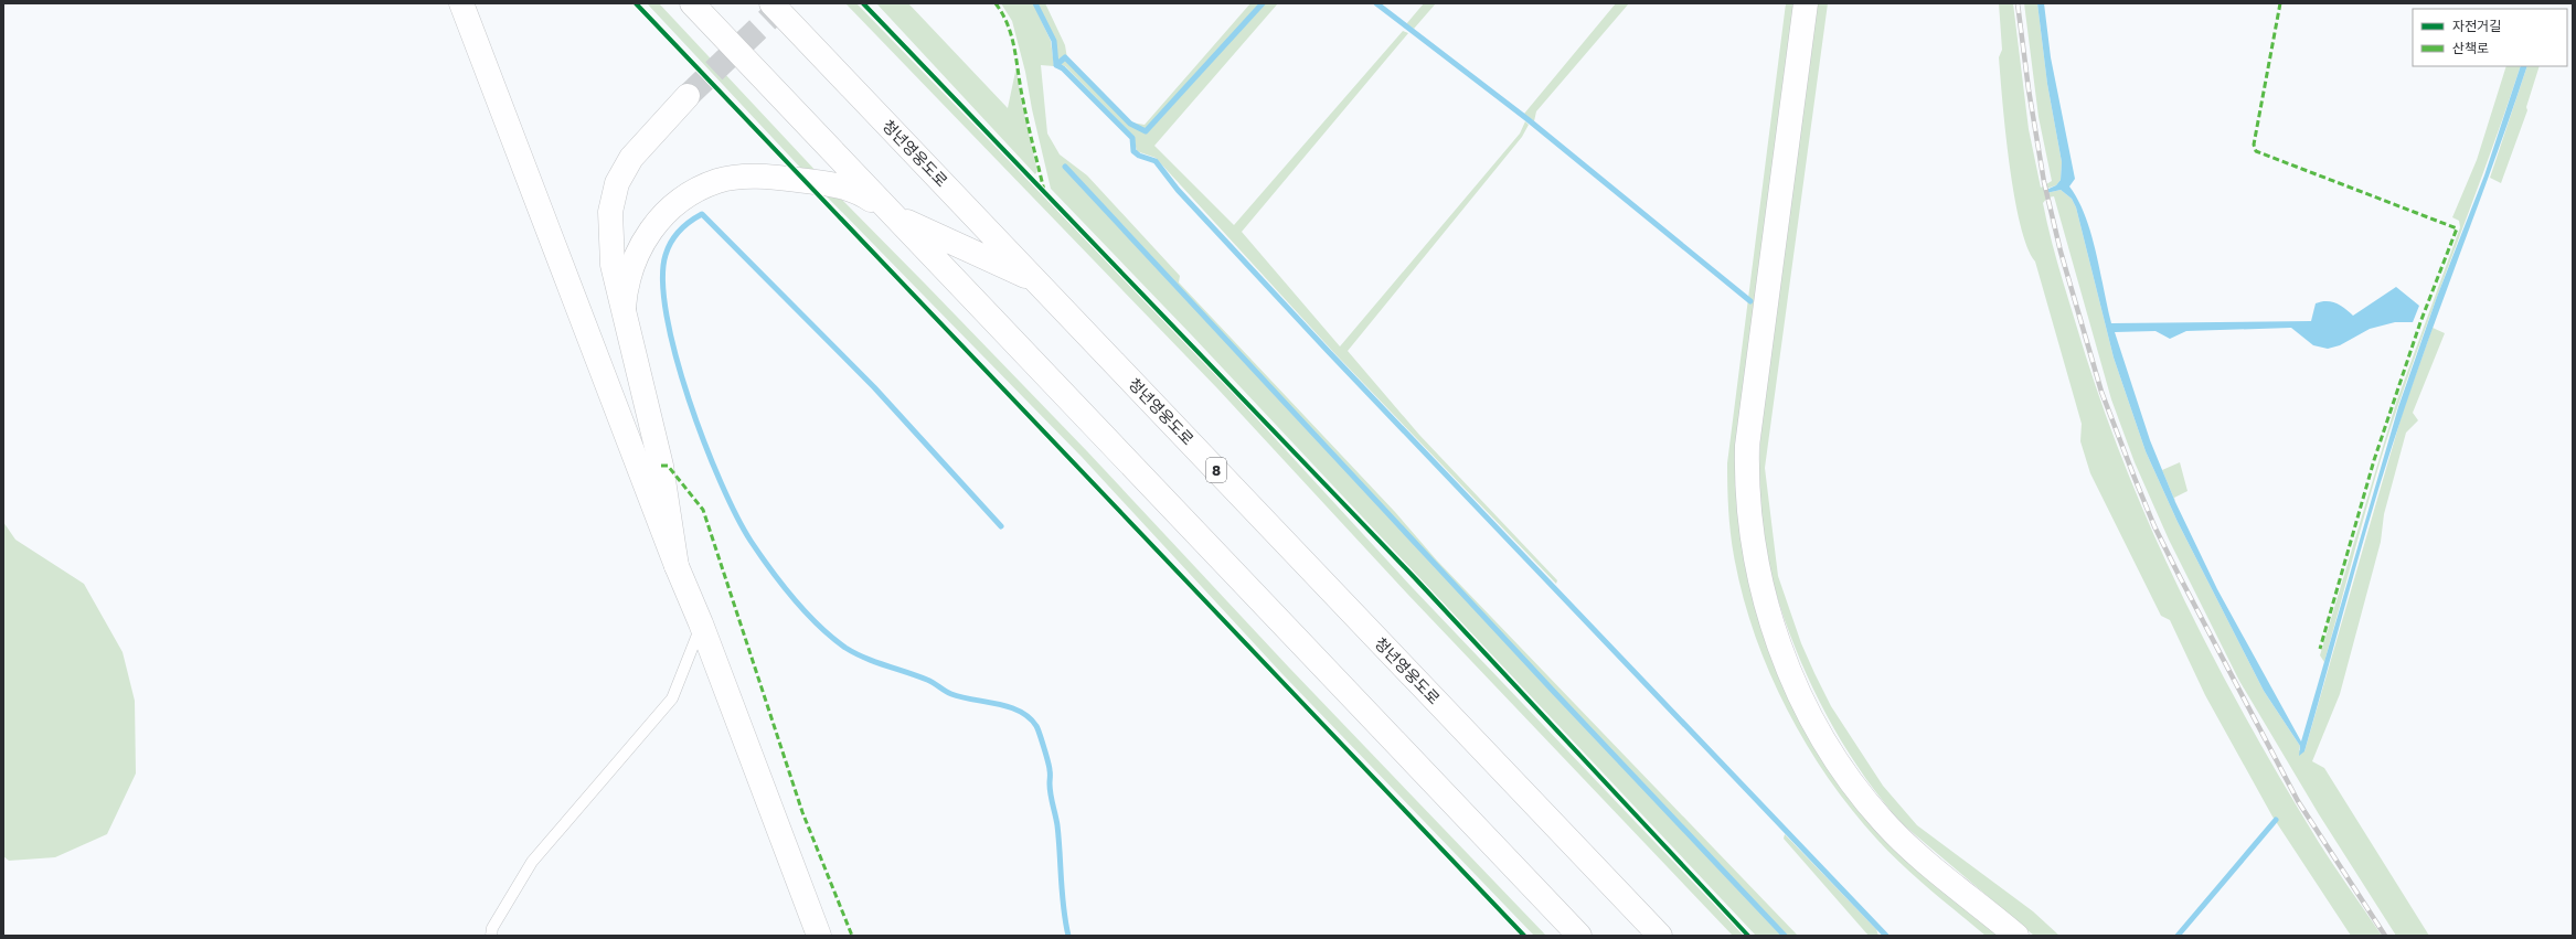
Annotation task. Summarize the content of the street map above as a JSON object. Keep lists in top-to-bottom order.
{
  "streets": {
    "main road": ["청년영웅도로", "8"]
  },
  "legend": ["자전거길", "산책로"]
}
